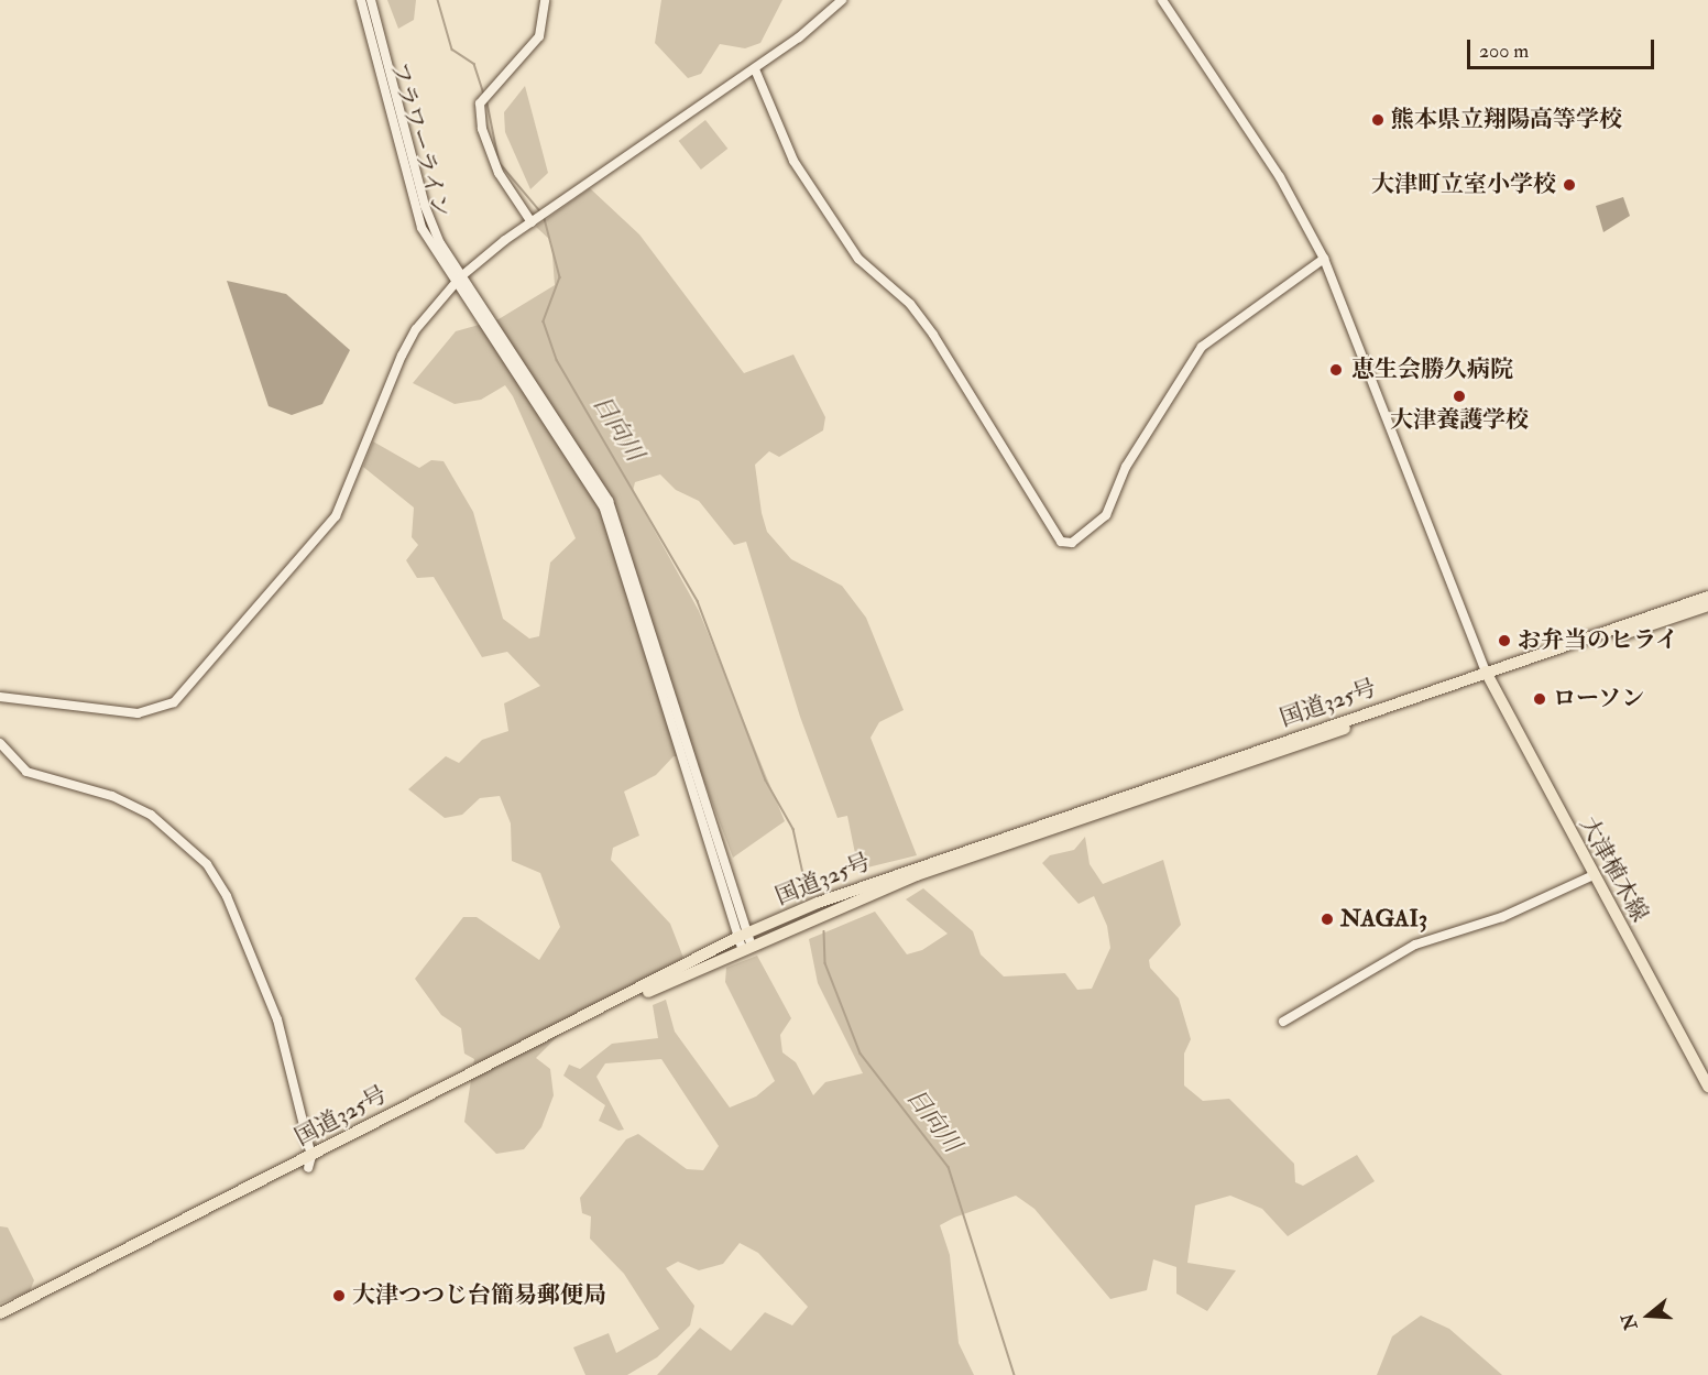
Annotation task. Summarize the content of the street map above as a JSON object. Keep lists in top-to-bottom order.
{
  "streets": {
    "main road": ["国道325号", "大津植木線"],
    "street": ["フラワーライン"]
  },
  "crossings": [
    ["国道325号", "大津植木線"]
  ],
  "water": ["日向川"],
  "places": [
    "熊本県立翔陽高等学校",
    "大津町立室小学校",
    "恵生会勝久病院",
    "大津養護学校",
    "お弁当のヒライ",
    "ローソン",
    "NAGAI3",
    "大津つつじ台簡易郵便局"
  ],
  "scale_bar": "200 m",
  "north": "left"
}
